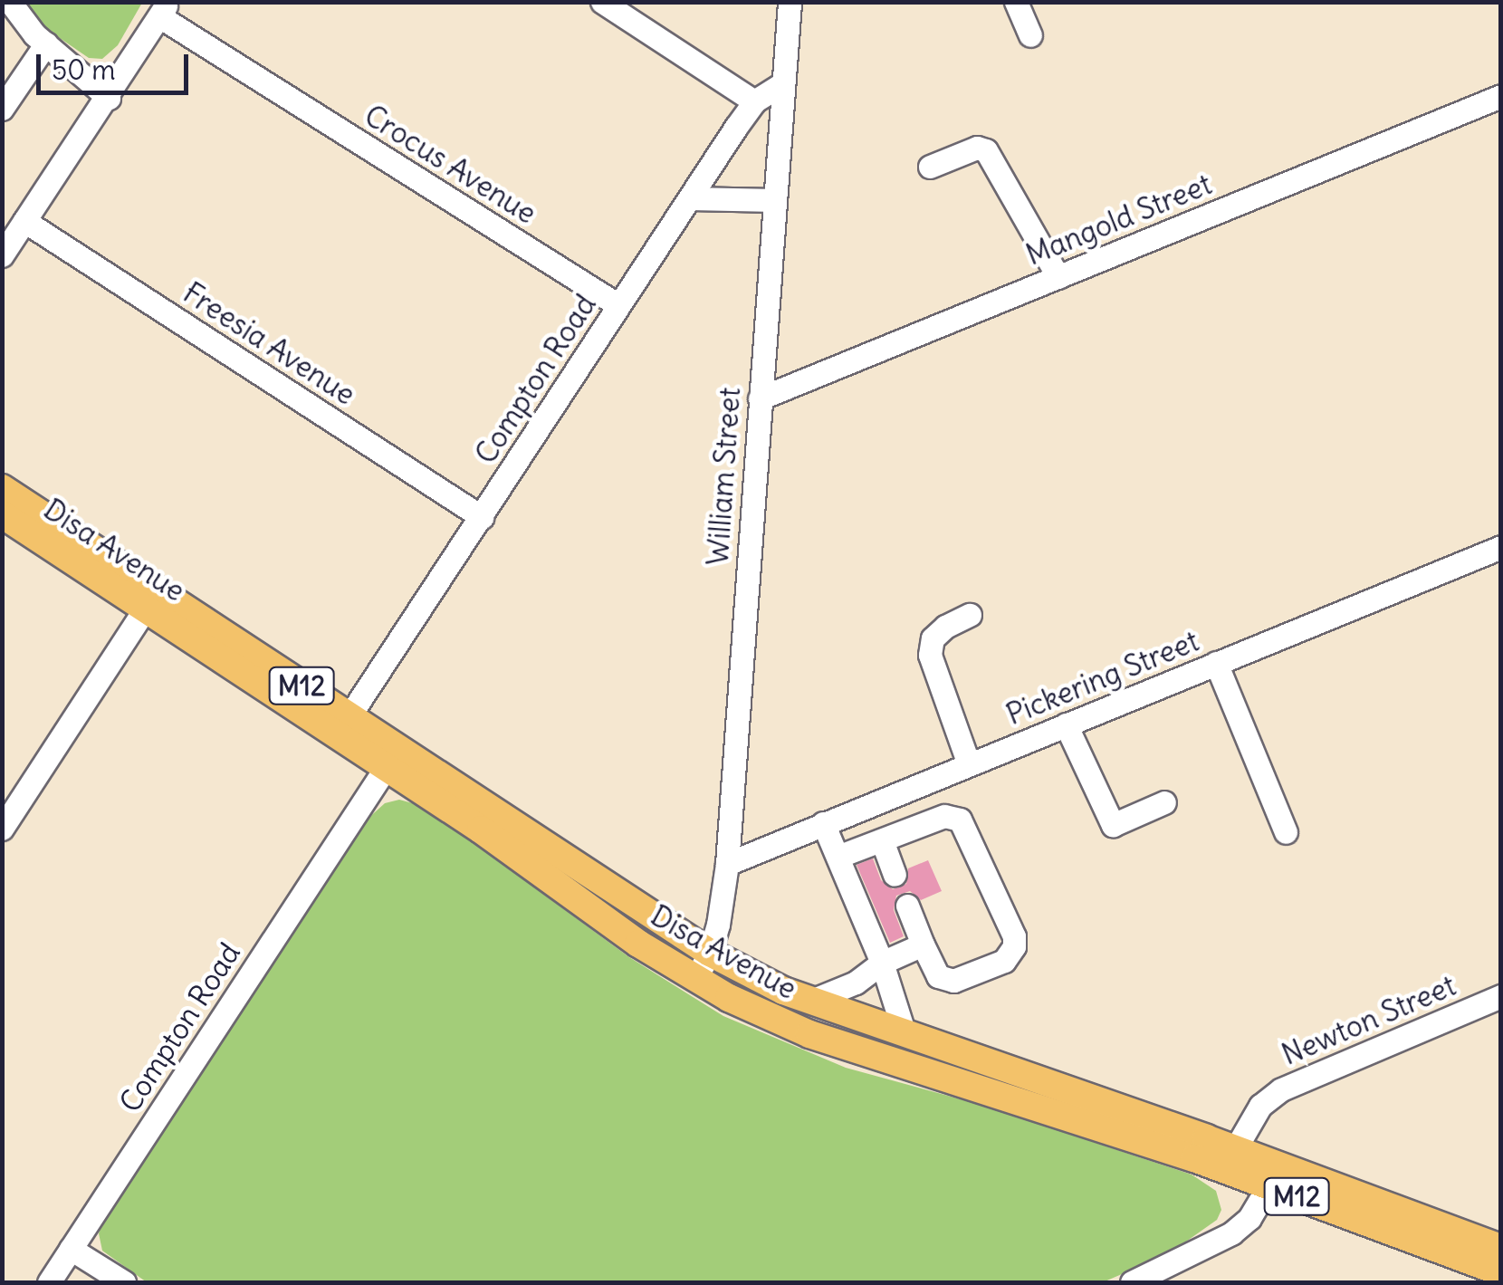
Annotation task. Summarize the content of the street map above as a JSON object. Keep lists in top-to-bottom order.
{
  "streets": {
    "main road": ["Disa Avenue", "M12"],
    "street": [
      "Crocus Avenue",
      "Mangold Street",
      "Freesia Avenue",
      "Compton Road",
      "William Street",
      "Pickering Street",
      "Newton Street"
    ]
  },
  "crossings": [
    ["Crocus Avenue", "Compton Road"],
    ["Mangold Street", "William Street"],
    ["Freesia Avenue", "Compton Road"],
    ["Compton Road", "William Street"],
    ["Compton Road", "Disa Avenue"],
    ["William Street", "Disa Avenue"],
    ["William Street", "Pickering Street"],
    ["Disa Avenue", "Newton Street"]
  ],
  "scale_bar": "50 m"
}
